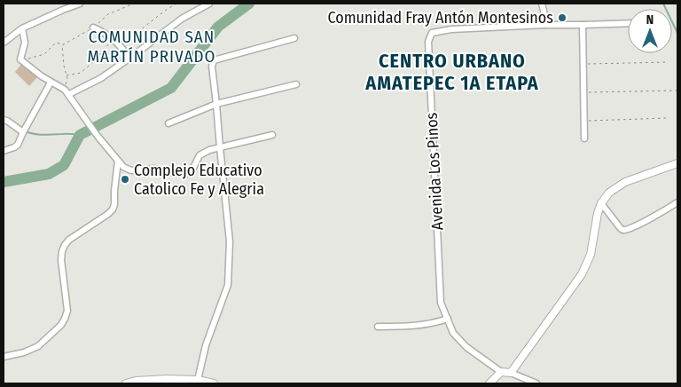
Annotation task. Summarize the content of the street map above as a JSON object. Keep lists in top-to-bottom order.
{
  "streets": {
    "street": ["Avenida Los Pinos"]
  },
  "districts": ["COMUNIDAD SAN MARTÍN PRIVADO", "CENTRO URBANO AMATEPEC 1A ETAPA"],
  "places": ["Comunidad Fray Antón Montesinos", "Complejo Educativo Catolico Fe y Alegria"],
  "north": "top"
}
